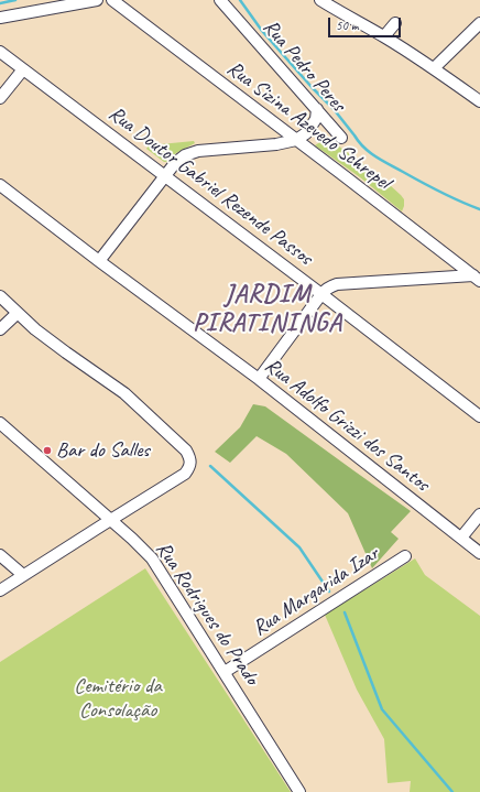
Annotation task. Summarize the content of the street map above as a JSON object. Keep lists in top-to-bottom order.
{
  "streets": {
    "street": [
      "Rua Pedro Peres",
      "Rua Sizina Azevedo Schrepel",
      "Rua Doutor Gabriel Rezende Passos",
      "Rua Adolfo Grizzi dos Santos",
      "Rua Margarida Izar",
      "Rua Rodrigues do Prado"
    ]
  },
  "crossings": [
    ["Rua Margarida Izar", "Rua Rodrigues do Prado"]
  ],
  "districts": ["JARDIM PIRATININGA"],
  "parks": ["Cemitério da Consolação"],
  "places": ["Bar do Salles"],
  "scale_bar": "50 m"
}
